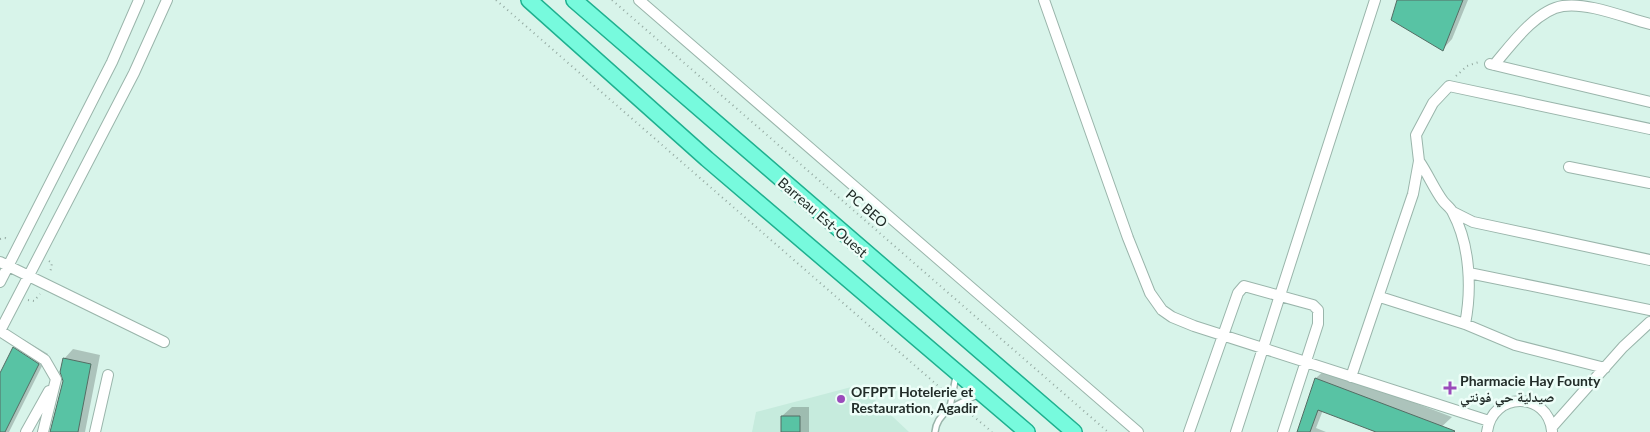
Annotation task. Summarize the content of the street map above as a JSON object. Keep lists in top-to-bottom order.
{
  "streets": {
    "main road": ["Barreau Est-Ouest"],
    "path": ["PC BEO"]
  },
  "places": {
    "health": ["Pharmacie Hay Founty صيدلية حي فونتي"],
    "other": ["OFPPT Hotelerie et Restauration, Agadir"]
  }
}
